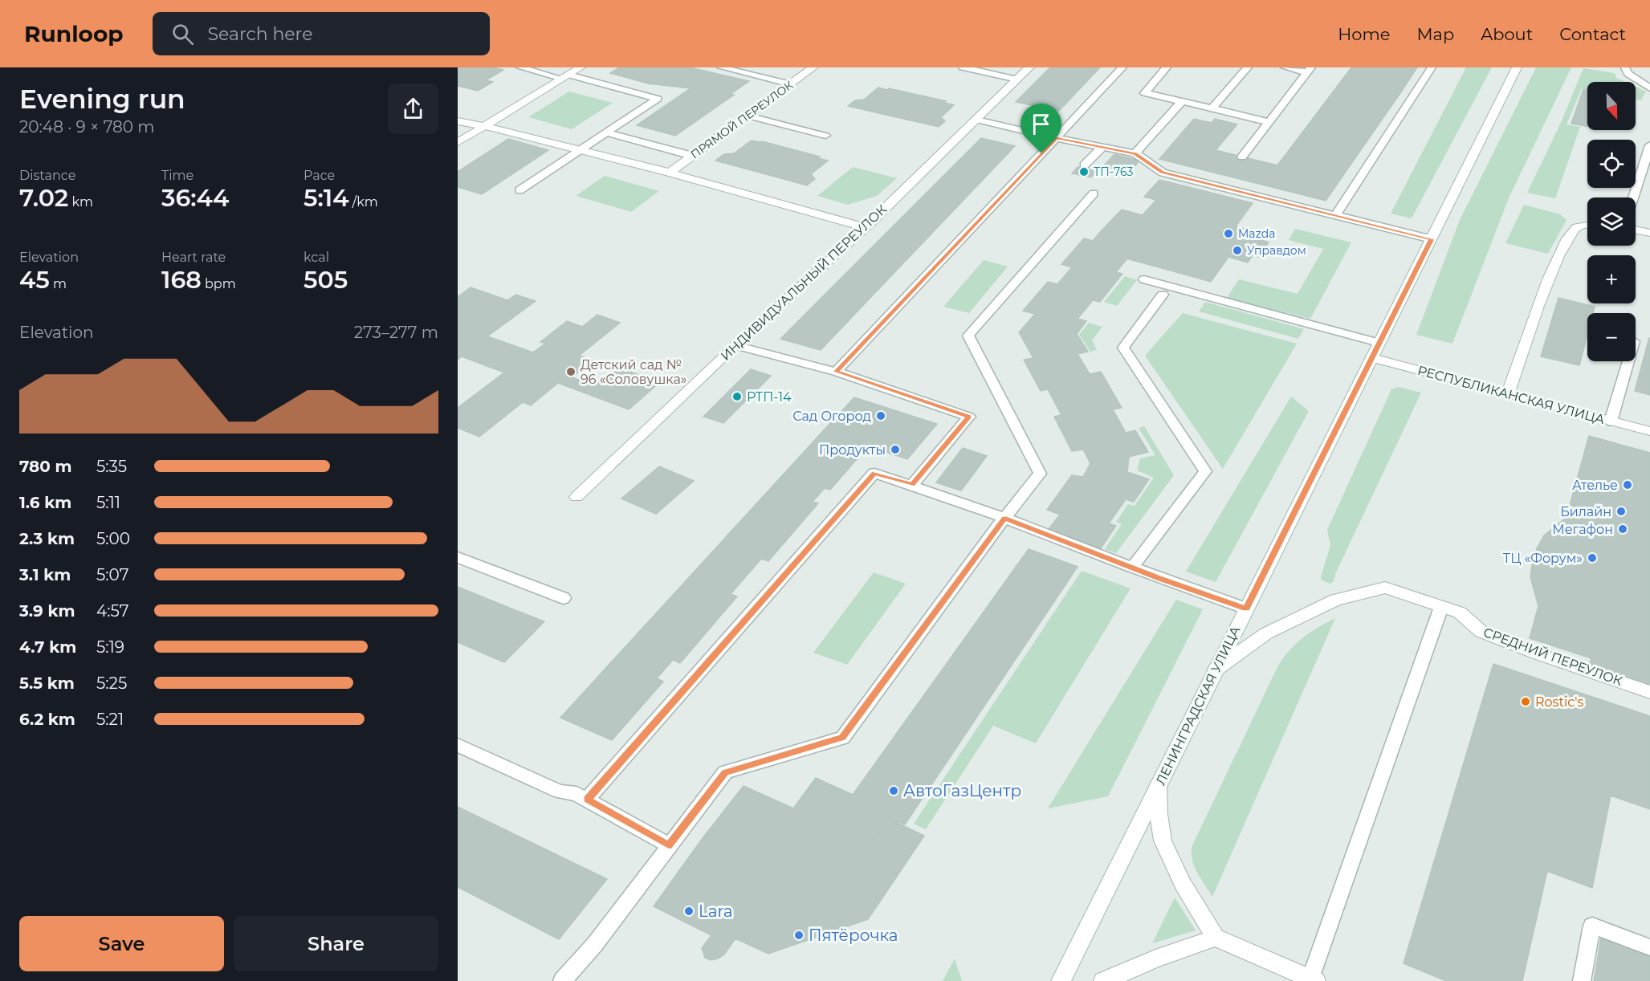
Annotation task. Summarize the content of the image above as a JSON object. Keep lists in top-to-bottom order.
{
  "streets": {
    "street": [
      "ПРЯМОЙ ПЕРЕУЛОК",
      "ИНДИВИДУАЛЬНЫЙ ПЕРЕУЛОК",
      "РЕСПУБЛИКАНСКАЯ УЛИЦА",
      "СРЕДНИЙ ПЕРЕУЛОК",
      "ЛЕНИНГРАДСКАЯ УЛИЦА"
    ]
  },
  "crossings": [
    ["РЕСПУБЛИКАНСКАЯ УЛИЦА", "ЛЕНИНГРАДСКАЯ УЛИЦА"]
  ],
  "places": [
    "ТП-763",
    "Mazda",
    "Управдом",
    "Детский сад № 96 «Соловушка»",
    "РТП-14",
    "Сад Огород",
    "Продукты",
    "Ателье",
    "Билайн",
    "Мегафон",
    "ТЦ «Форум»",
    "Rostic's",
    "АвтоГазЦентр",
    "Lara",
    "Пятёрочка"
  ],
  "north": "bottom",
  "page": {
    "header": "Runloop",
    "search": "Search here",
    "nav": [
      "Home",
      "Map",
      "About",
      "Contact"
    ],
    "heading": ["Evening run", "20:48 · 9 × 780 m"],
    "map_buttons": ["+", "−"],
    "stats": [
      ["Distance", "7.02 km"],
      ["Time", "36:44"],
      ["Pace", "5:14 /km"],
      ["Elevation", "45 m"],
      ["Heart rate", "168 bpm"],
      ["kcal", "505"]
    ],
    "chart": ["Elevation", "273–277 m"],
    "list": [
      {
        "name": "780 m",
        "note": "5:35"
      },
      {
        "name": "1.6 km",
        "note": "5:11"
      },
      {
        "name": "2.3 km",
        "note": "5:00"
      },
      {
        "name": "3.1 km",
        "note": "5:07"
      },
      {
        "name": "3.9 km",
        "note": "4:57"
      },
      {
        "name": "4.7 km",
        "note": "5:19"
      },
      {
        "name": "5.5 km",
        "note": "5:25"
      },
      {
        "name": "6.2 km",
        "note": "5:21"
      }
    ],
    "buttons": ["Save", "Share"]
  }
}
